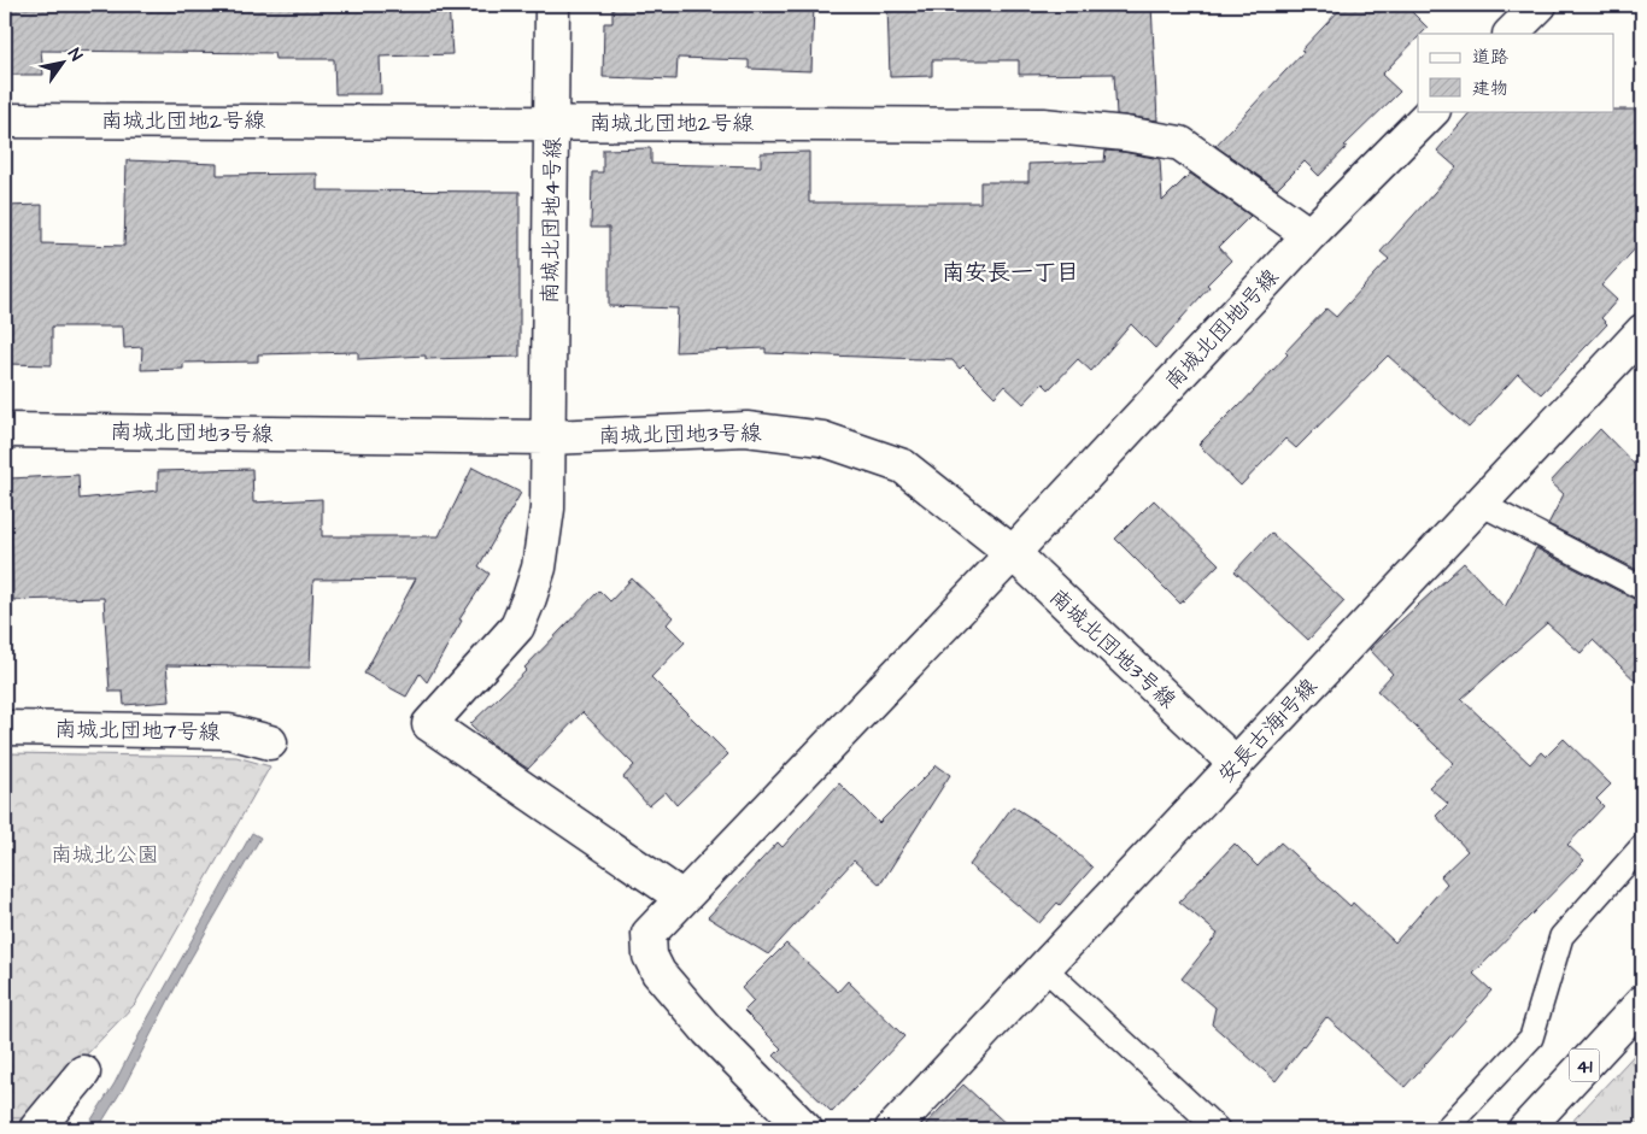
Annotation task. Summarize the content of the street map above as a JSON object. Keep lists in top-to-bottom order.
{
  "streets": {
    "street": [
      "南城北団地2号線",
      "南城北団地4号線",
      "南城北団地1号線",
      "南城北団地3号線",
      "南城北団地7号線",
      "安長古海1号線",
      "41"
    ]
  },
  "crossings": [
    ["南城北団地2号線", "南城北団地4号線"],
    ["南城北団地2号線", "南城北団地1号線"],
    ["南城北団地4号線", "南城北団地1号線"],
    ["南城北団地4号線", "南城北団地3号線"],
    ["南城北団地1号線", "南城北団地3号線"],
    ["南城北団地3号線", "安長古海1号線"]
  ],
  "districts": ["南安長一丁目"],
  "parks": ["南城北公園"],
  "legend": ["道路", "建物"],
  "north": "top right"
}
